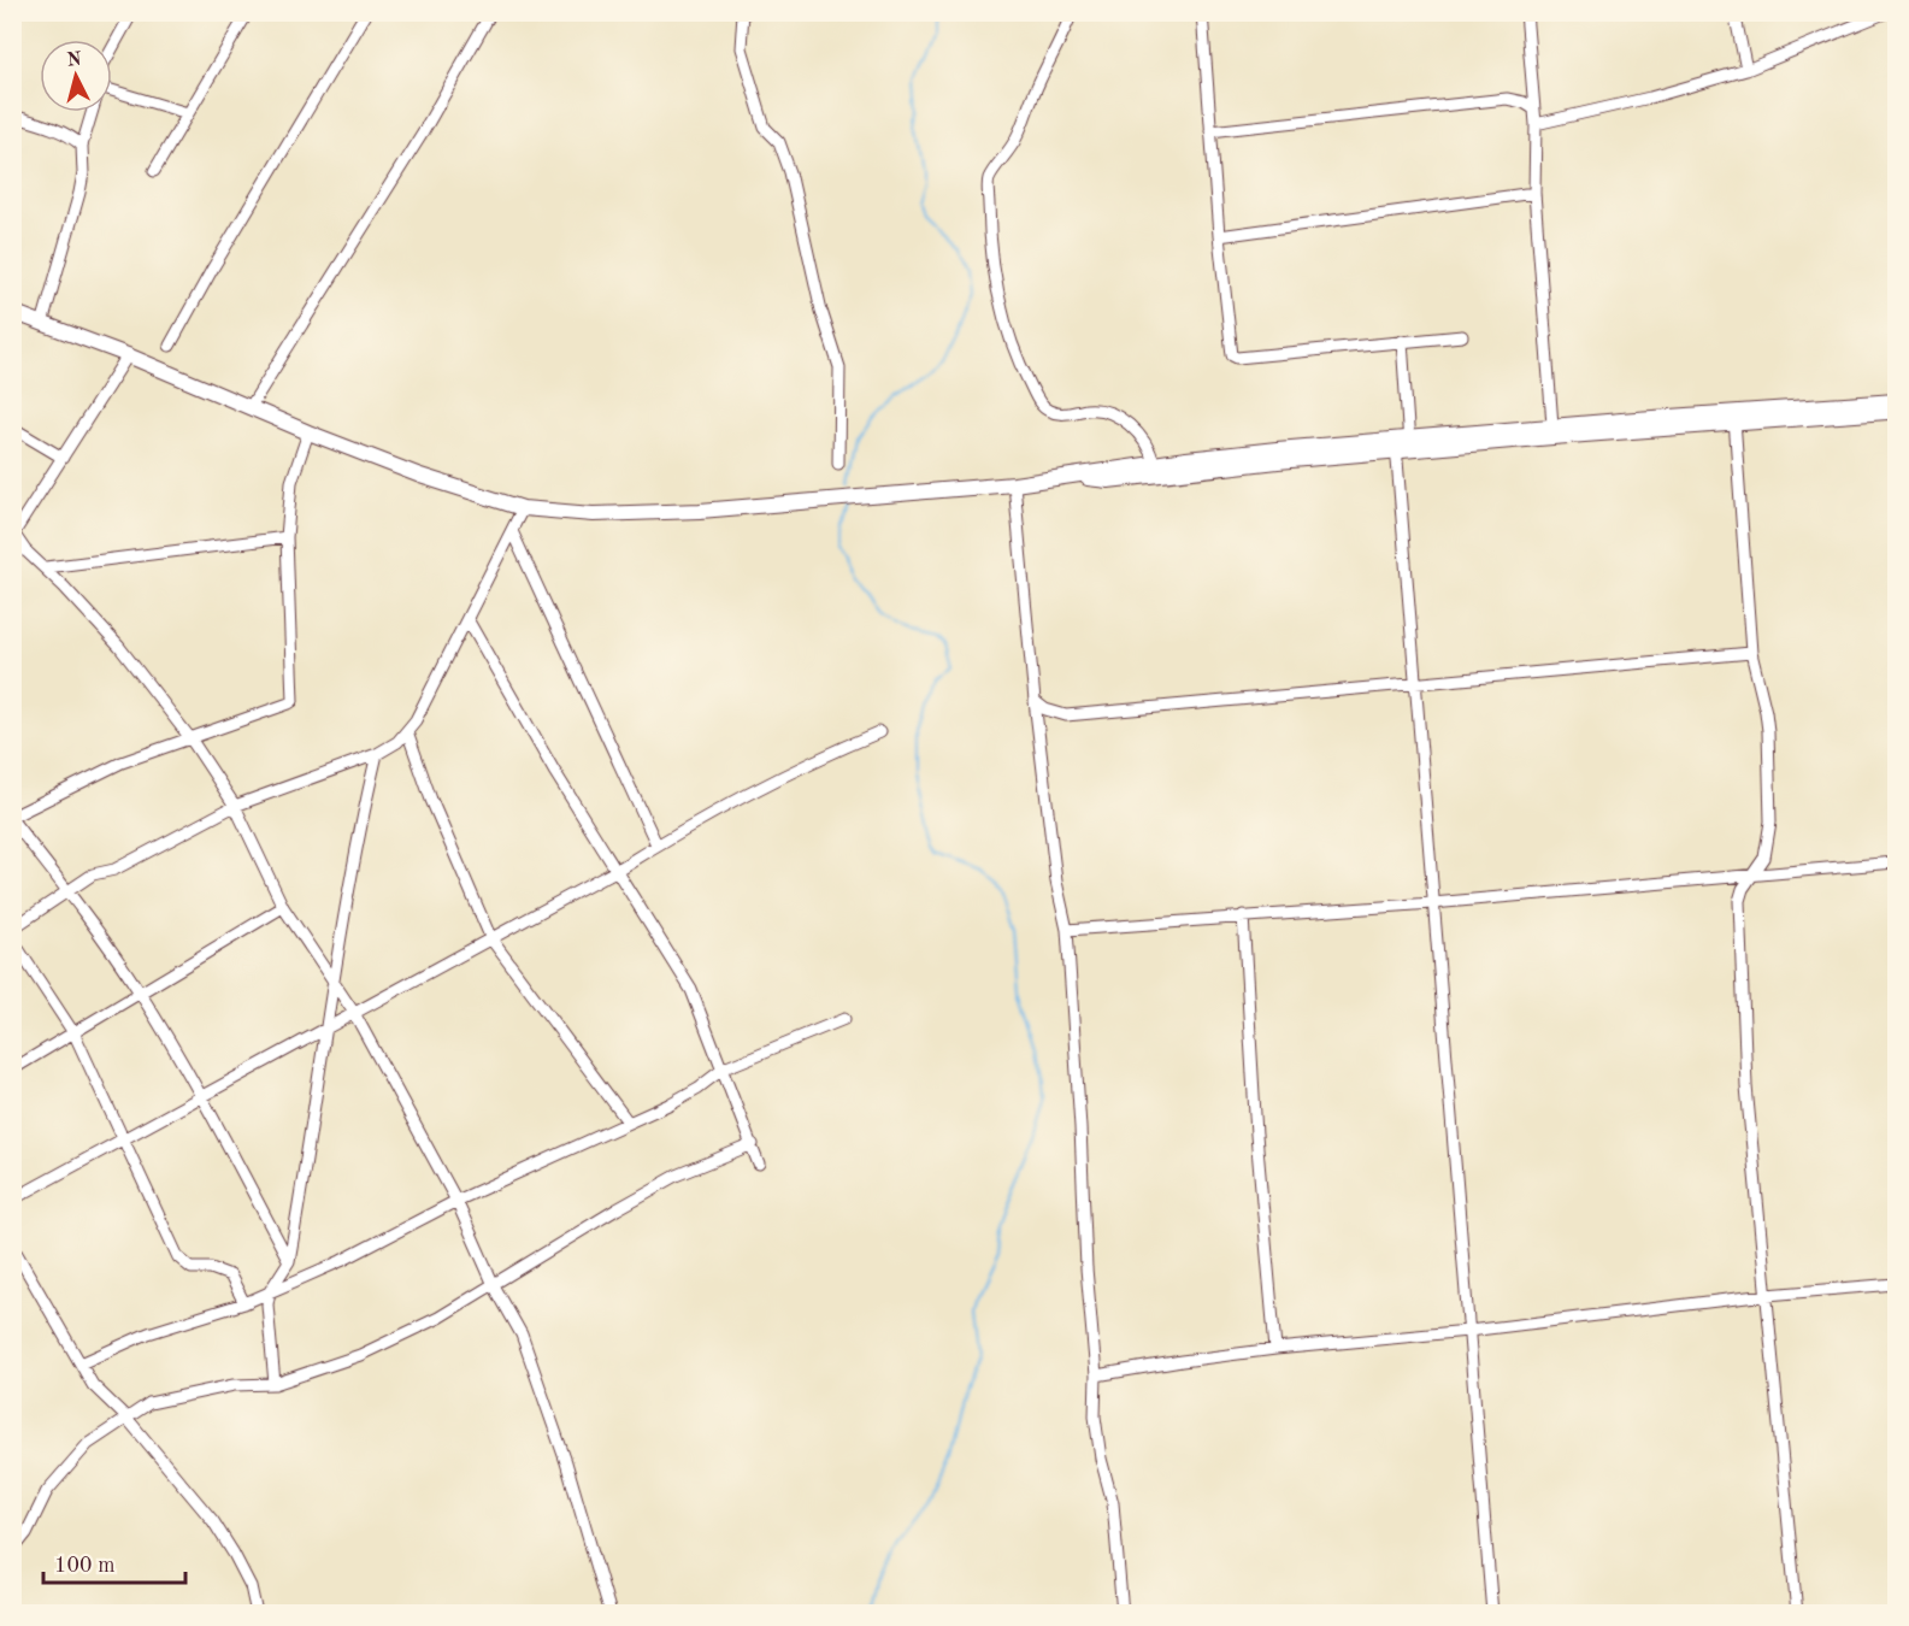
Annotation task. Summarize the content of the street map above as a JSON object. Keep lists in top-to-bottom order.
{
  "scale_bar": "100 m",
  "north": "top"
}
